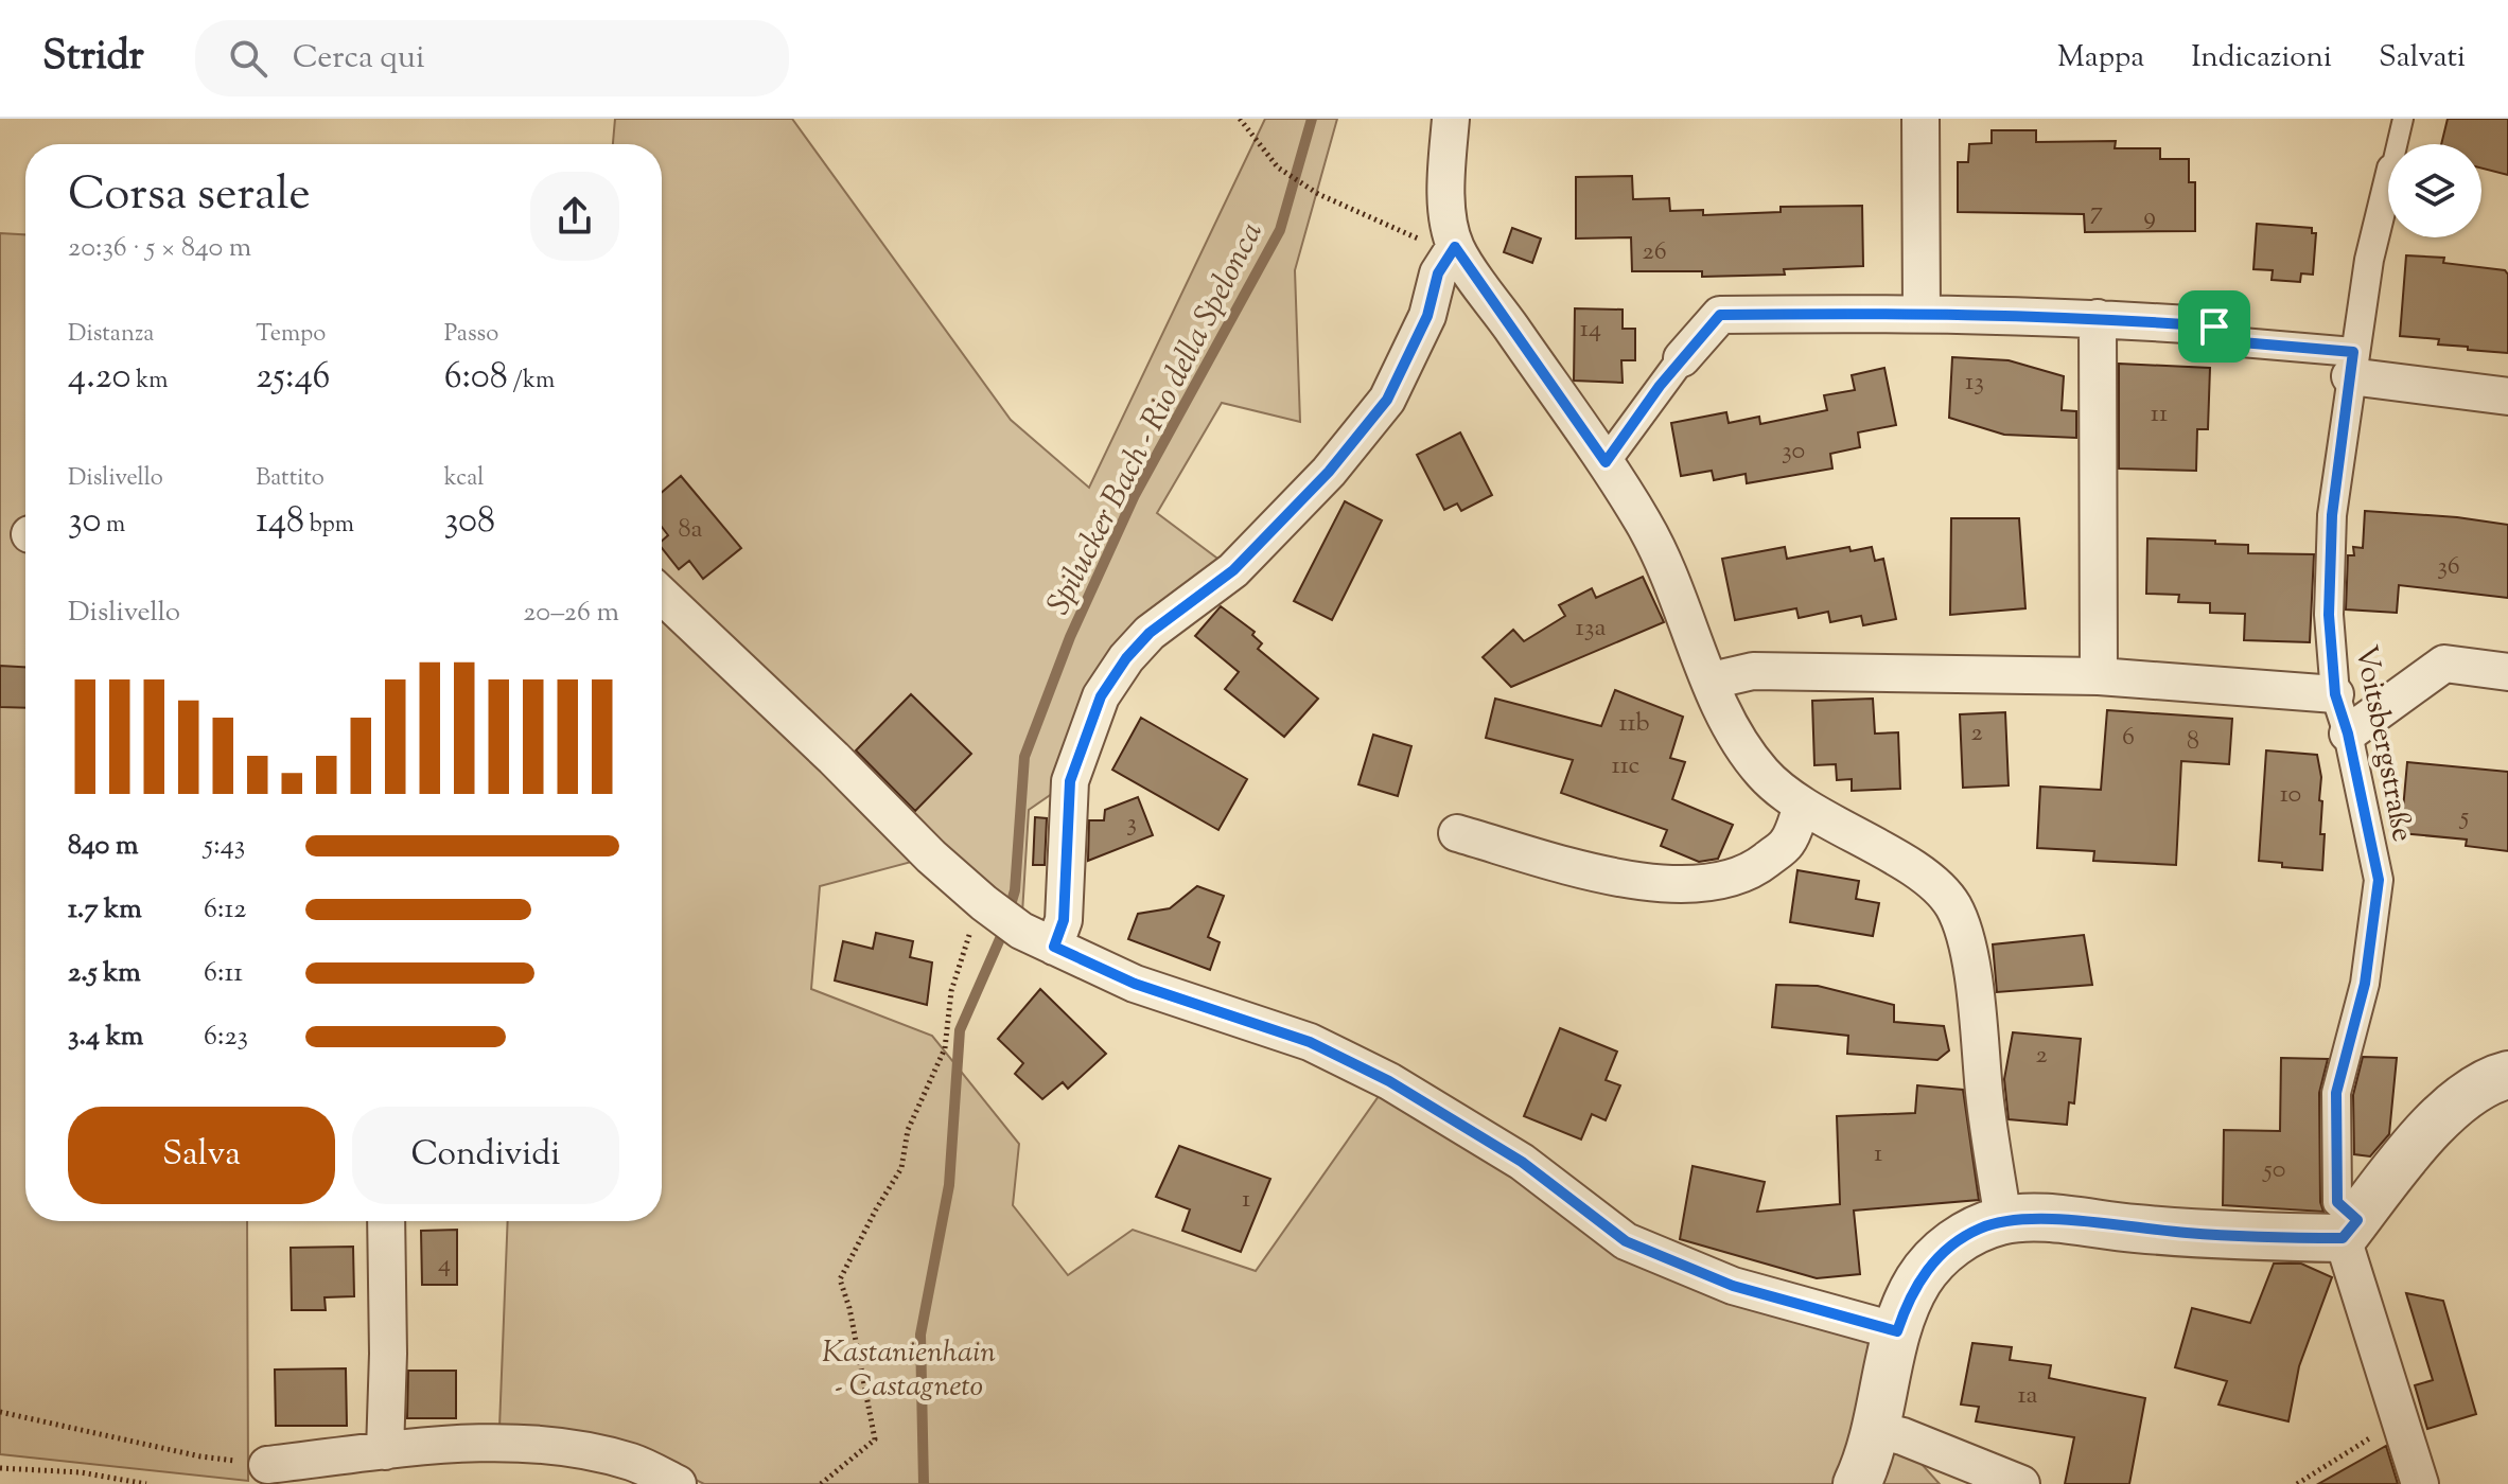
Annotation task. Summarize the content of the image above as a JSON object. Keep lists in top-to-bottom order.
{
  "streets": {
    "street": ["Voitsbergstraße"]
  },
  "water": ["Spilucker Bach - Rio della Spelonca"],
  "parks": ["Kastanienhain - Castagneto"],
  "house_numbers": [
    "7",
    "9",
    "26",
    "14",
    "13",
    "11",
    "30",
    "8a",
    "36",
    "13a",
    "11b",
    "2",
    "6",
    "8",
    "11c",
    "10",
    "5",
    "3",
    "2",
    "1",
    "50",
    "1",
    "4",
    "1a"
  ],
  "page": {
    "header": "Stridr",
    "search": "Cerca qui",
    "nav": ["Mappa", "Indicazioni", "Salvati"],
    "heading": ["Corsa serale", "20:36 · 5 × 840 m"],
    "stats": [
      ["Distanza", "4.20 km"],
      ["Tempo", "25:46"],
      ["Passo", "6:08 /km"],
      ["Dislivello", "30 m"],
      ["Battito", "148 bpm"],
      ["kcal", "308"]
    ],
    "chart": ["Dislivello", "20–26 m"],
    "list": [
      {
        "name": "840 m",
        "note": "5:43"
      },
      {
        "name": "1.7 km",
        "note": "6:12"
      },
      {
        "name": "2.5 km",
        "note": "6:11"
      },
      {
        "name": "3.4 km",
        "note": "6:23"
      }
    ],
    "buttons": ["Salva", "Condividi"]
  }
}
